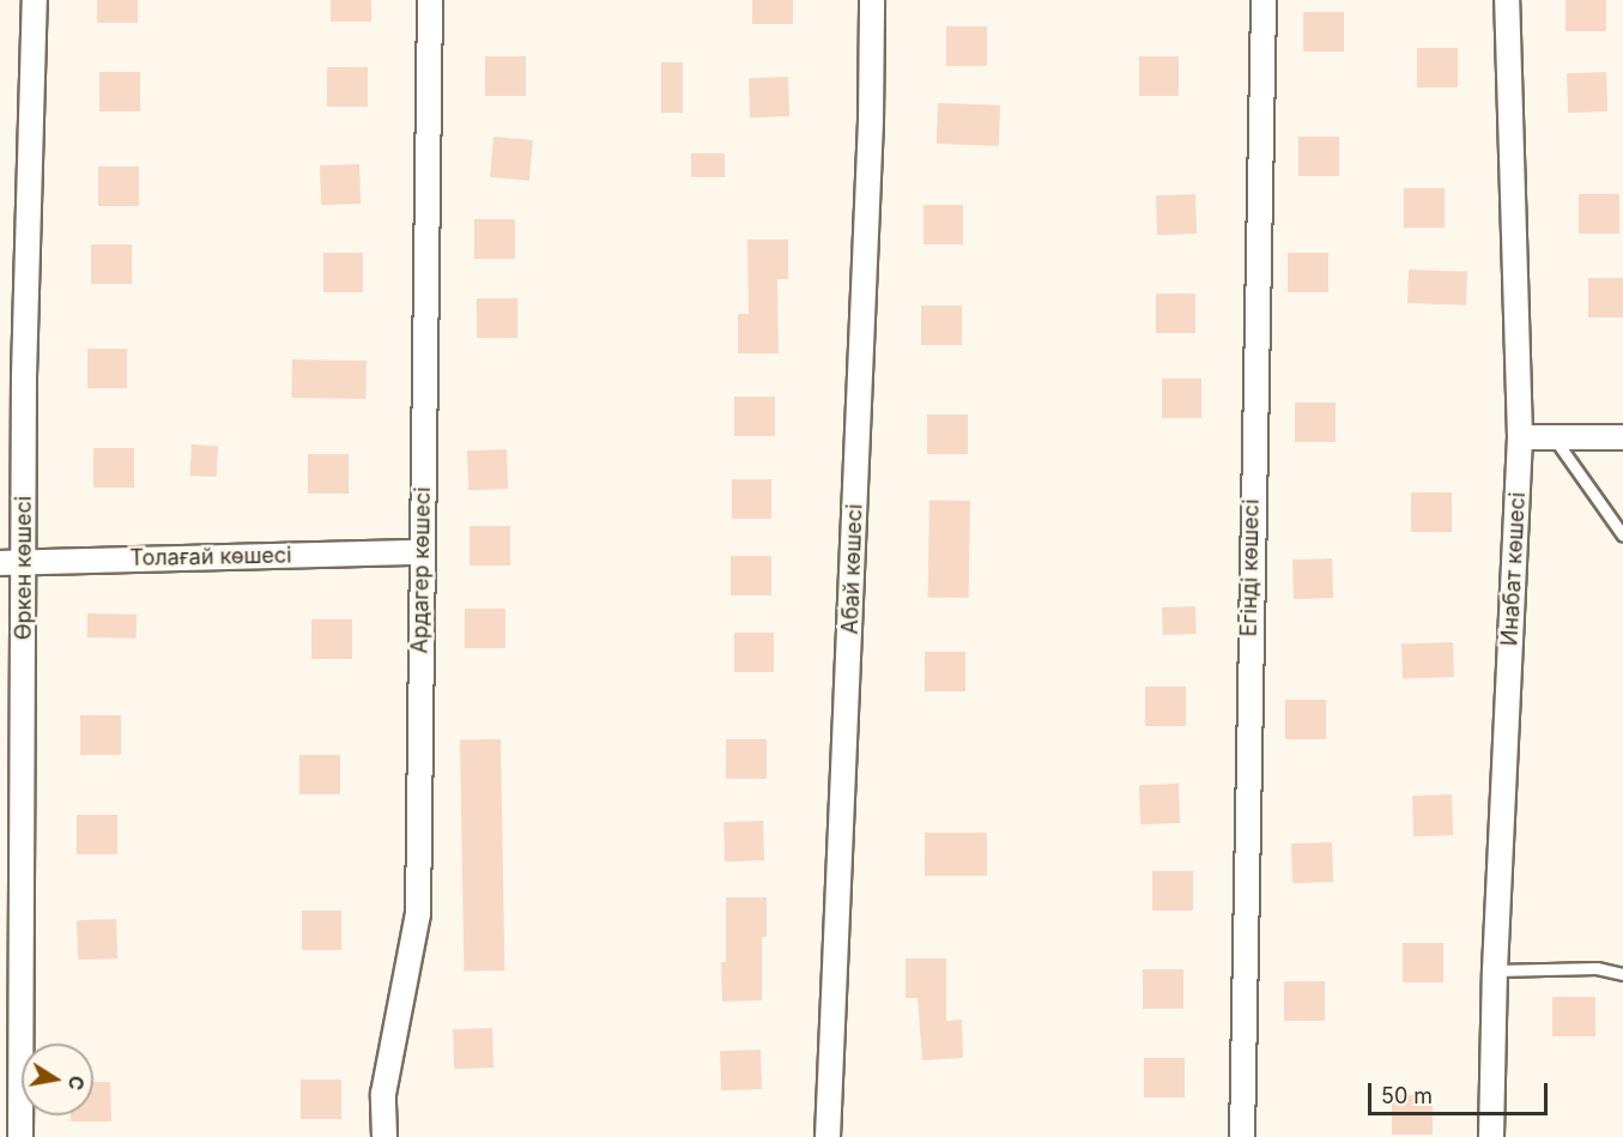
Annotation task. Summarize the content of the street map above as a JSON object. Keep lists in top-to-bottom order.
{
  "streets": {
    "street": [
      "Толағай көшесі",
      "Өркен көшесі",
      "Егінді көшесі",
      "Абай көшесі",
      "Инабат көшесі",
      "Ардагер көшесі"
    ]
  },
  "crossings": [
    ["Толағай көшесі", "Өркен көшесі"],
    ["Толағай көшесі", "Ардагер көшесі"]
  ],
  "scale_bar": "50 m",
  "north": "right"
}
